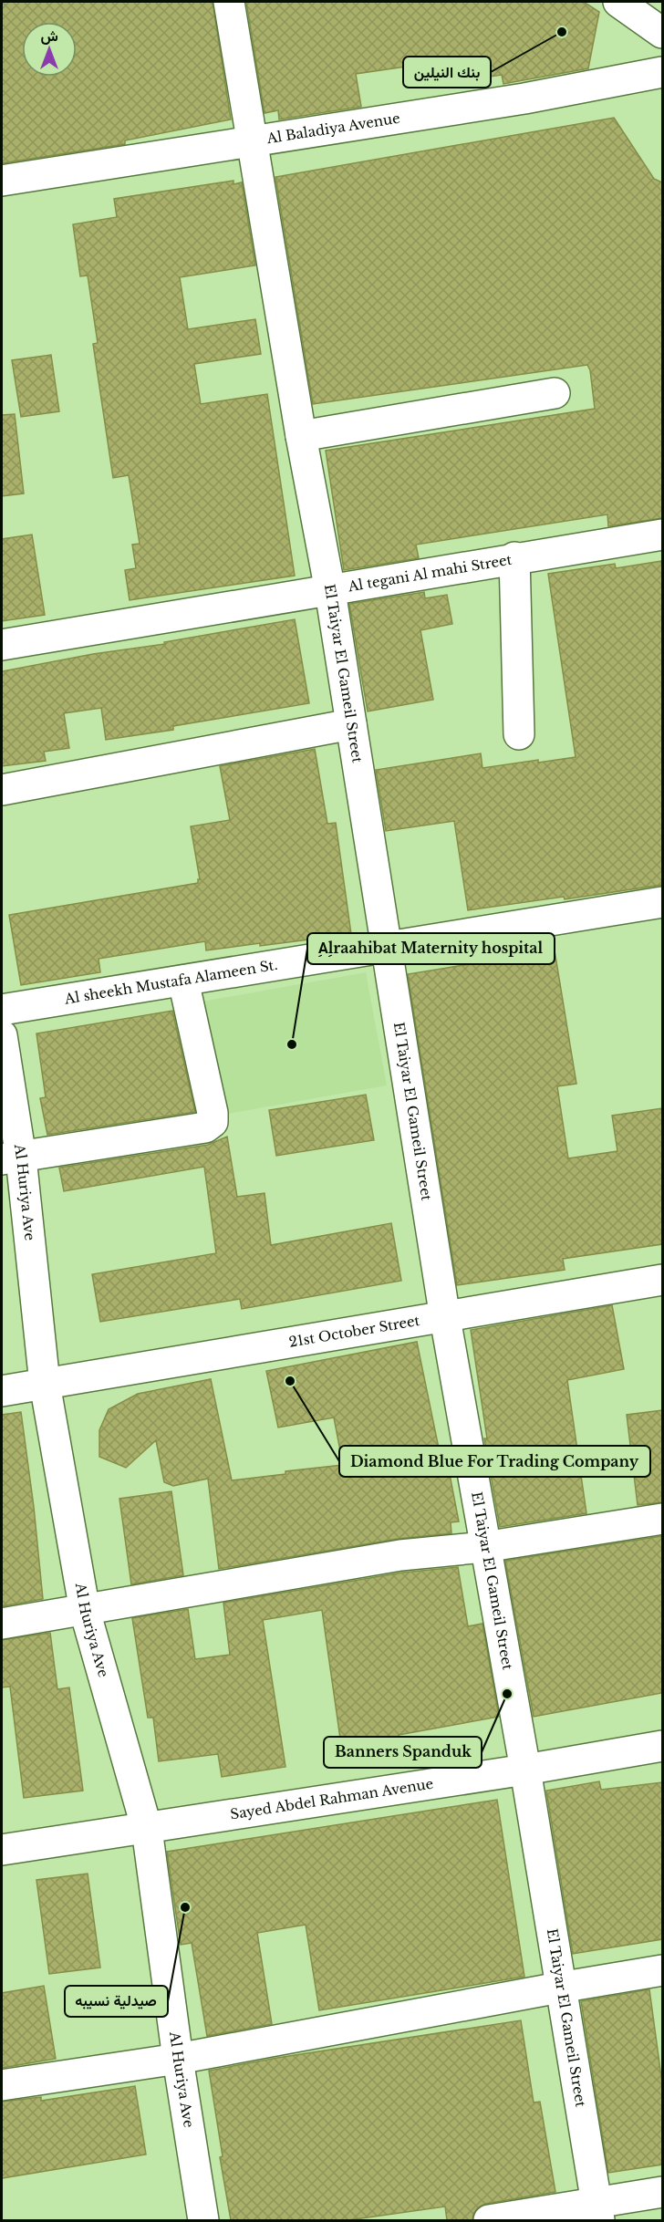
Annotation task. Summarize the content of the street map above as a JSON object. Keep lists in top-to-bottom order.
{
  "streets": {
    "street": [
      "Al Baladiya Avenue",
      "Al tegani Al mahi Street",
      "El Taiyar El Gameil Street",
      "Al sheekh Mustafa Alameen St.",
      "Al Huriya Ave",
      "21st October Street",
      "Sayed Abdel Rahman Avenue"
    ]
  },
  "crossings": [
    ["Al Baladiya Avenue", "El Taiyar El Gameil Street"],
    ["Al tegani Al mahi Street", "El Taiyar El Gameil Street"],
    ["El Taiyar El Gameil Street", "Al sheekh Mustafa Alameen St."],
    ["El Taiyar El Gameil Street", "21st October Street"],
    ["El Taiyar El Gameil Street", "Sayed Abdel Rahman Avenue"],
    ["Al Huriya Ave", "21st October Street"],
    ["Al Huriya Ave", "Sayed Abdel Rahman Avenue"]
  ],
  "places": [
    "بنك النيلين",
    "ِِAِِlraahibat Maternity hospital",
    "Diamond Blue For Trading Company",
    "Banners Spanduk",
    "صيدلية نسيبه"
  ],
  "north": "top"
}
